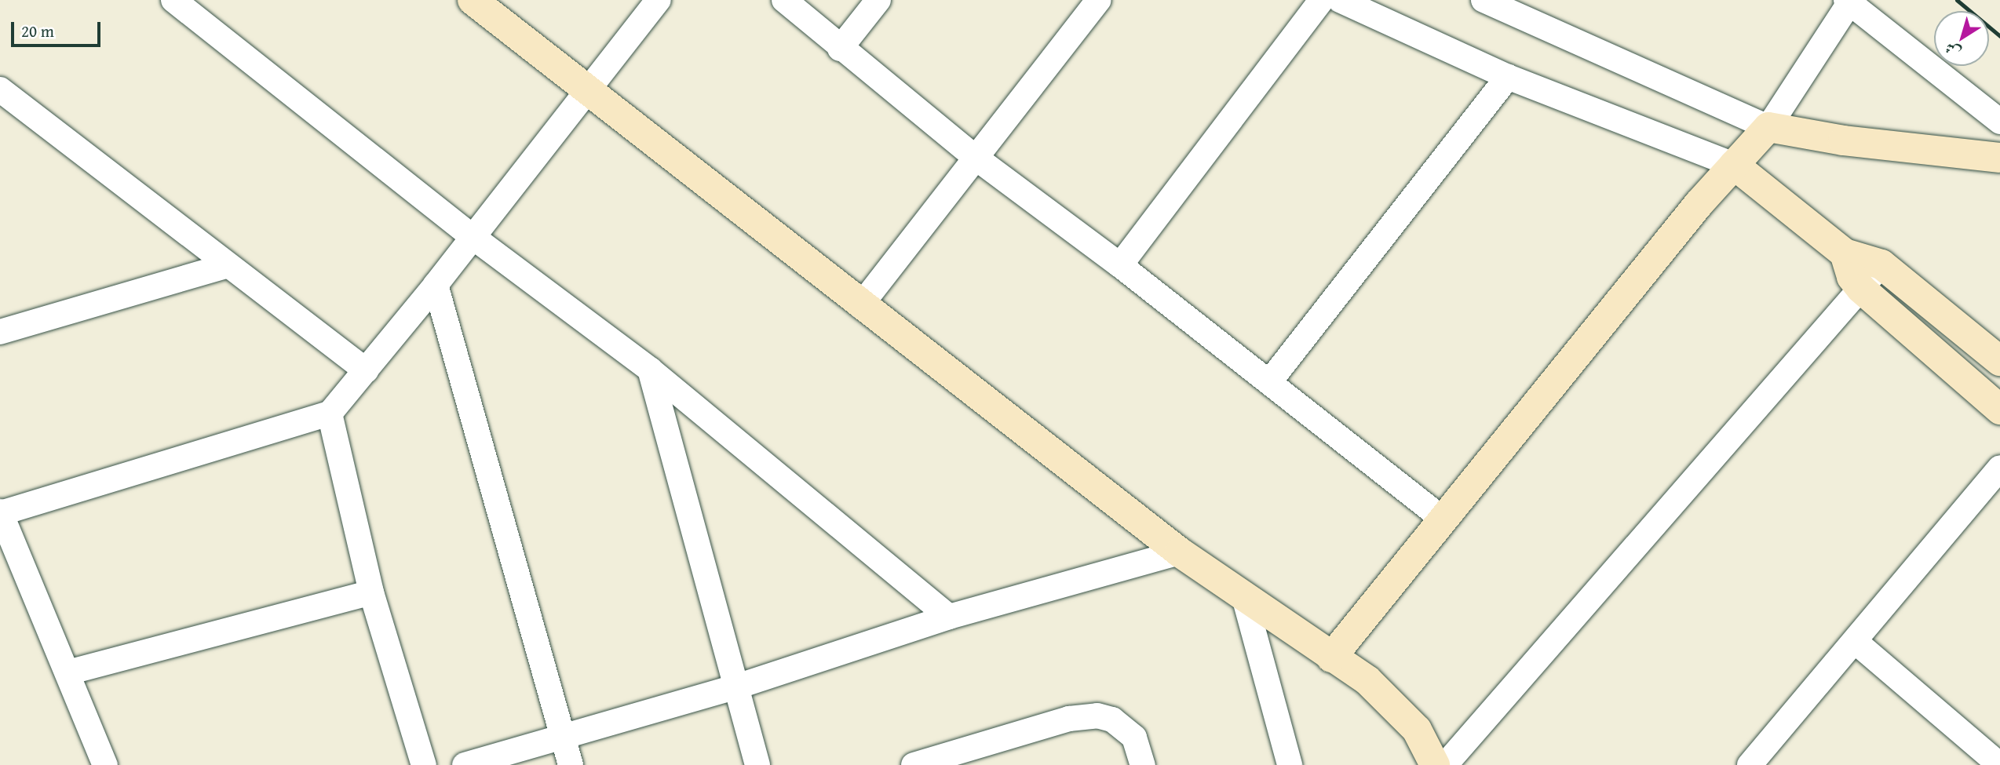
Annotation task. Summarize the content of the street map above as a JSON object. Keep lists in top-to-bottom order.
{
  "scale_bar": "20 m",
  "north": "bottom left"
}
